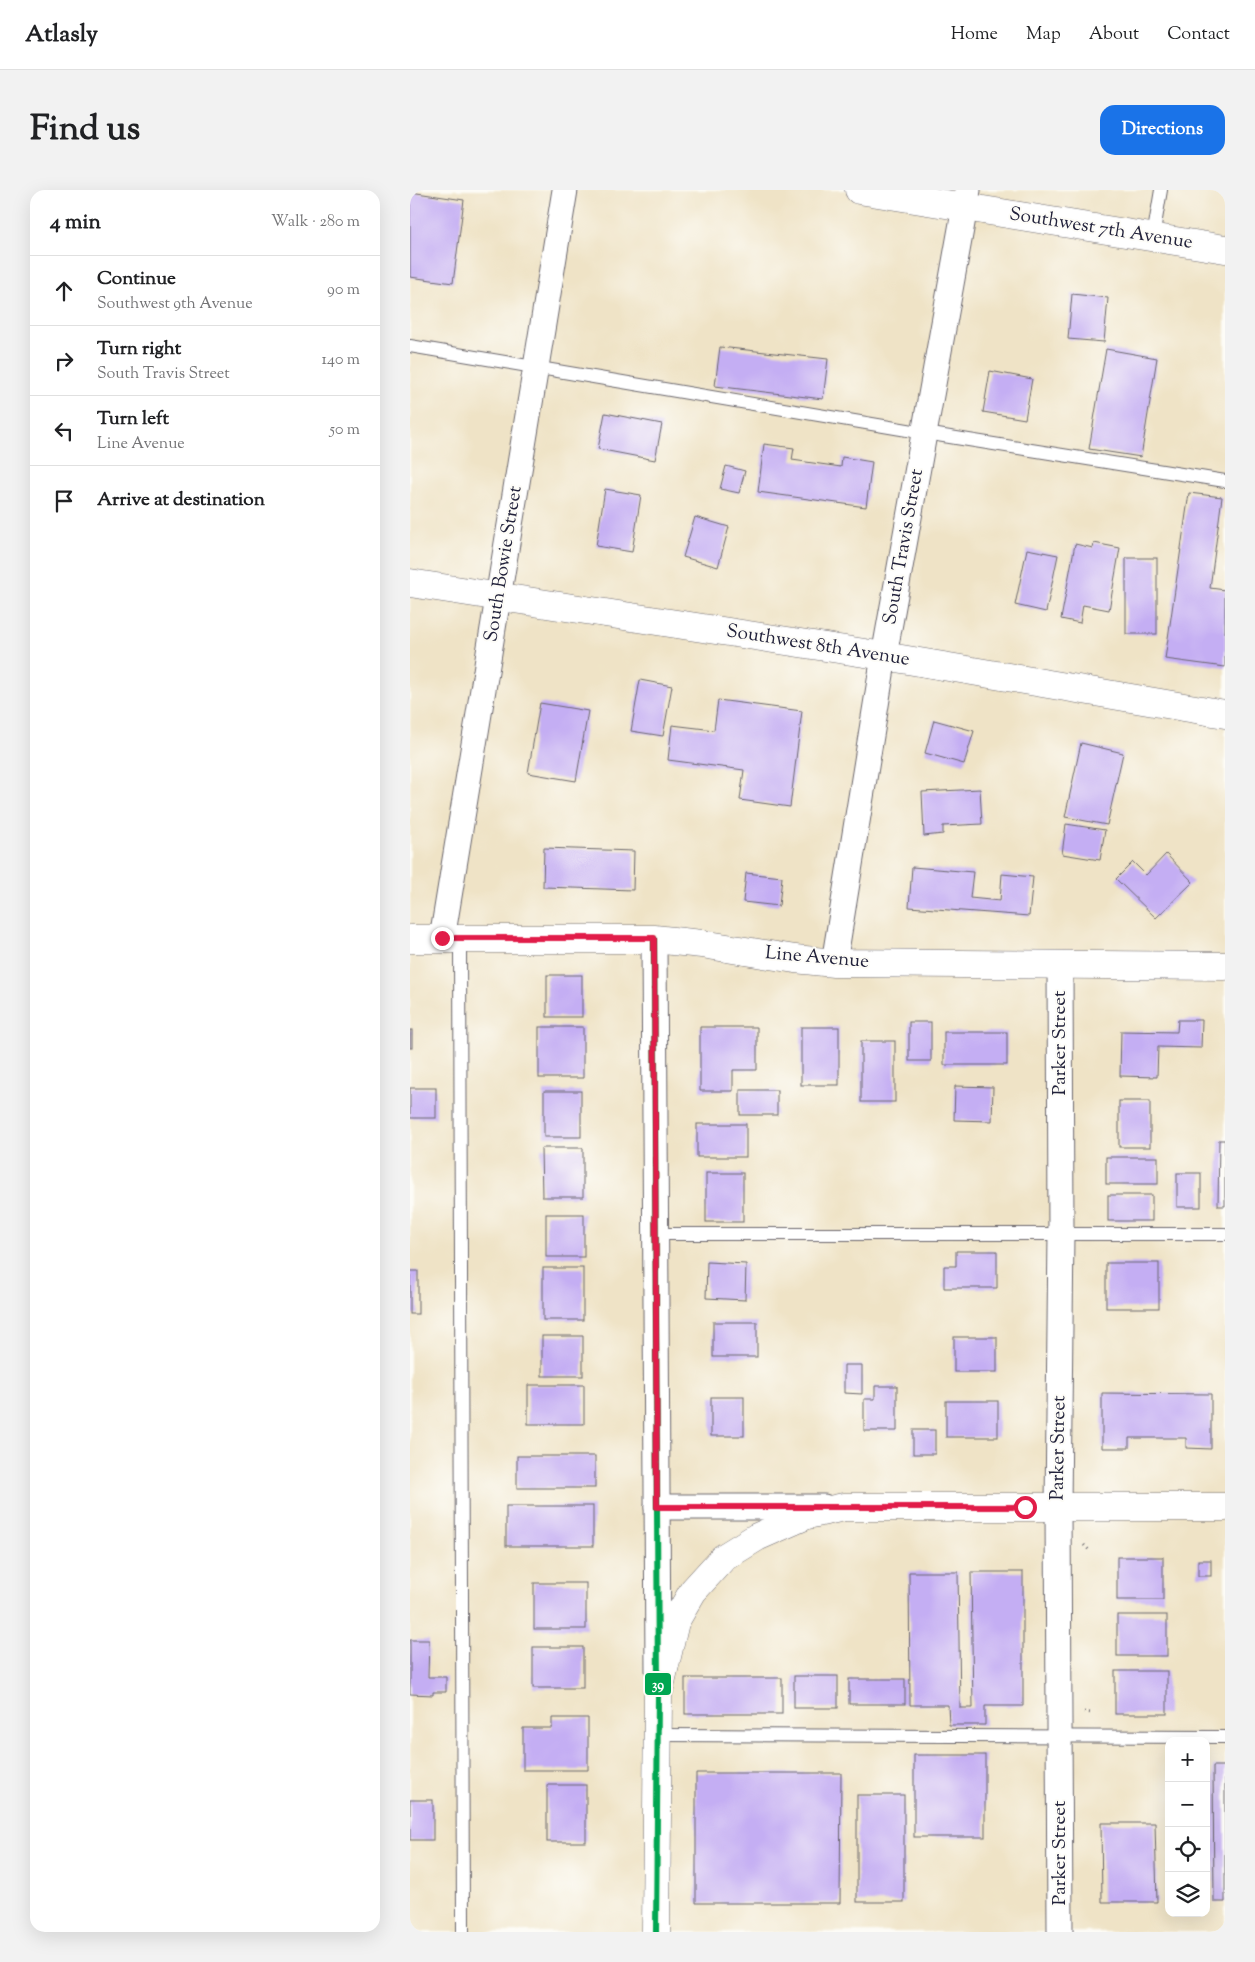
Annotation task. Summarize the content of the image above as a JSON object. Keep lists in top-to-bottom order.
{
  "streets": {
    "street": [
      "Southwest 7th Avenue",
      "South Travis Street",
      "South Bowie Street",
      "Southwest 8th Avenue",
      "Line Avenue",
      "Parker Street"
    ]
  },
  "crossings": [
    ["Southwest 7th Avenue", "South Travis Street"],
    ["South Travis Street", "Southwest 8th Avenue"],
    ["South Travis Street", "Line Avenue"],
    ["South Bowie Street", "Southwest 8th Avenue"],
    ["South Bowie Street", "Line Avenue"],
    ["Line Avenue", "Parker Street"]
  ],
  "lines": ["transit line 39"],
  "page": {
    "header": "Atlasly",
    "nav": [
      "Home",
      "Map",
      "About",
      "Contact"
    ],
    "title": "Find us",
    "buttons": "Directions",
    "heading": ["4 min", "Walk · 280 m"],
    "list": [
      ["Continue", "Southwest 9th Avenue", "90 m"],
      ["Turn right", "South Travis Street", "140 m"],
      ["Turn left", "Line Avenue", "50 m"],
      "Arrive at destination"
    ],
    "map_buttons": ["+", "−"]
  }
}
